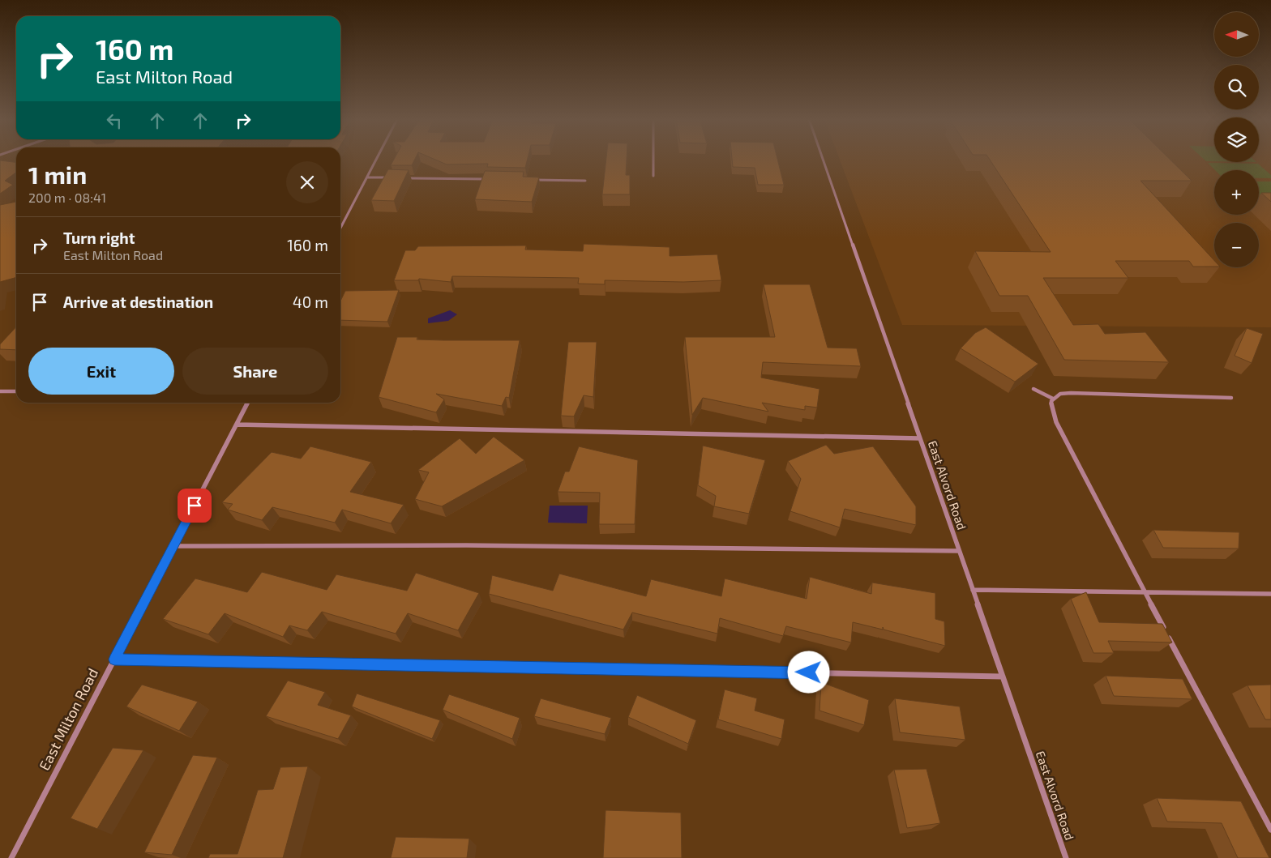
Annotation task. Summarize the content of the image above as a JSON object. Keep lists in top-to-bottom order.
{
  "streets": {
    "street": ["East Alvord Road", "East Milton Road"]
  },
  "north": "left",
  "page": {
    "map_buttons": ["+", "−"],
    "turn": ["160 m", "East Milton Road"],
    "heading": ["1 min", "200 m · 08:41"],
    "list": [
      {
        "name": "Turn right",
        "note": "East Milton Road",
        "value": "160 m"
      },
      {
        "name": "Arrive at destination",
        "value": "40 m"
      }
    ],
    "buttons": ["Exit", "Share"]
  }
}
